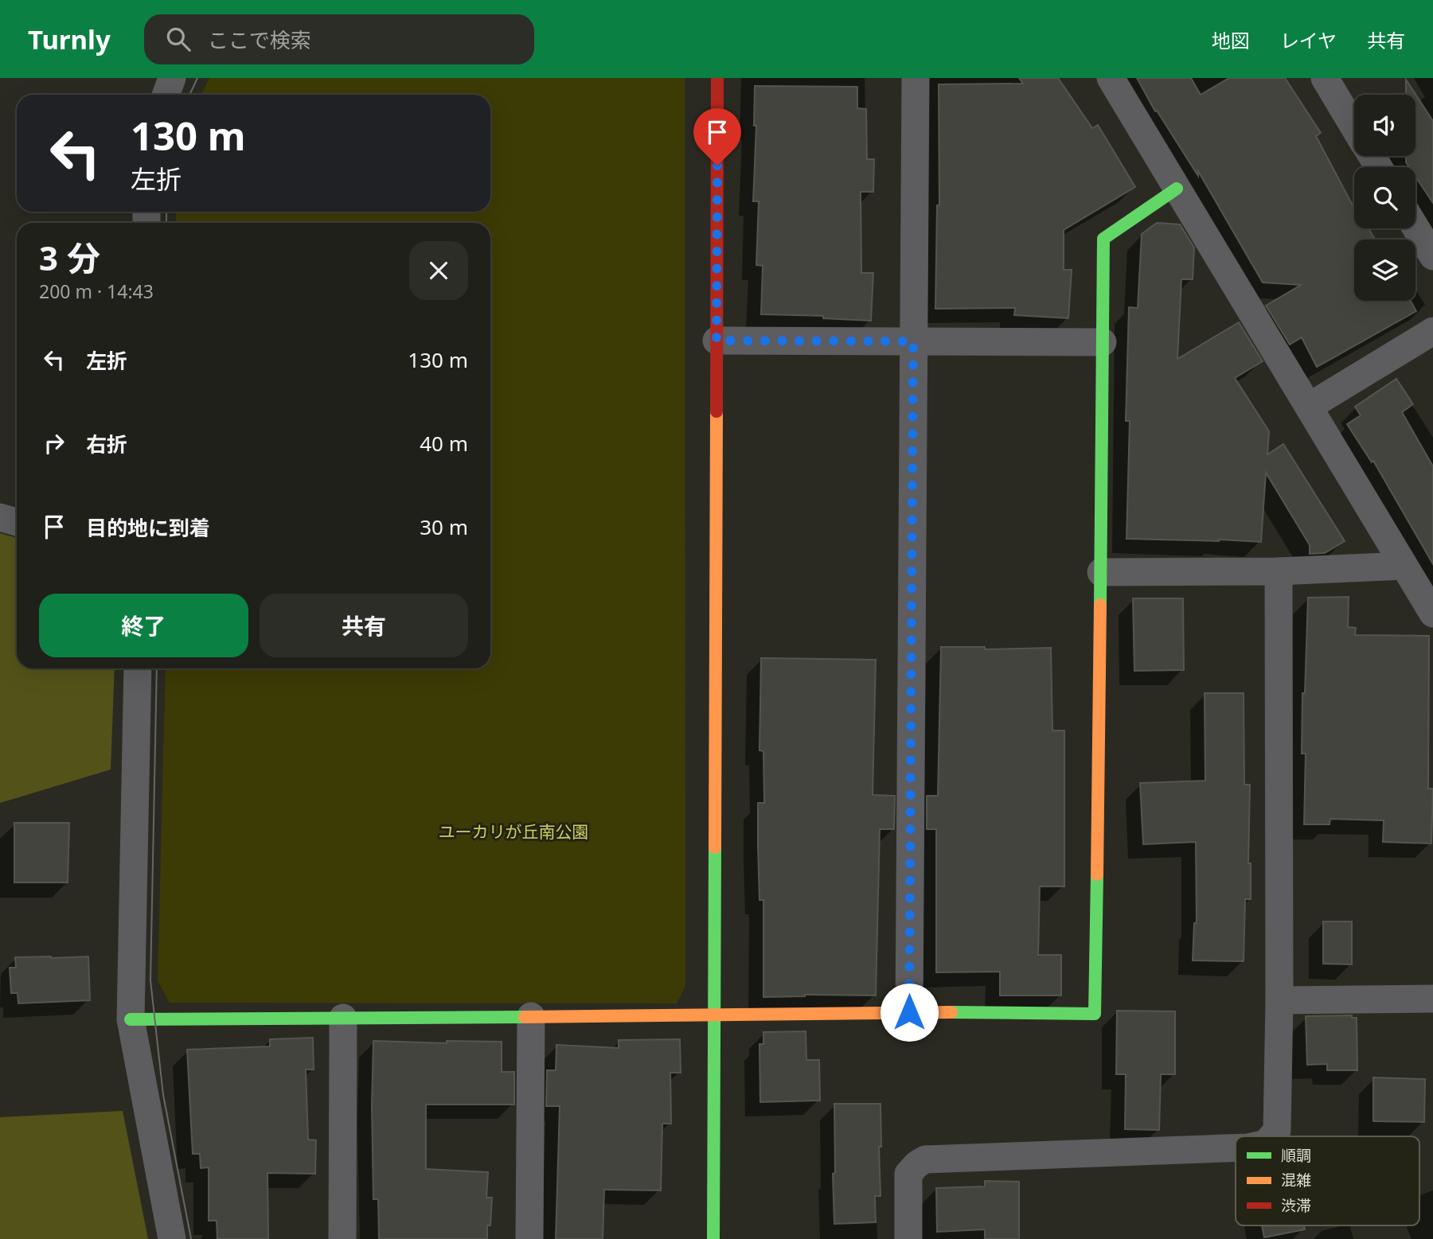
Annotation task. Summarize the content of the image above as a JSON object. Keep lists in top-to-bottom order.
{
  "parks": ["ユーカリが丘南公園"],
  "legend": ["順調", "混雑", "渋滞"],
  "page": {
    "header": "Turnly",
    "search": "ここで検索",
    "nav": ["地図", "レイヤ", "共有"],
    "turn": ["130 m", "左折"],
    "heading": ["3 分", "200 m · 14:43"],
    "list": [
      {
        "name": "左折",
        "value": "130 m"
      },
      {
        "name": "右折",
        "value": "40 m"
      },
      {
        "name": "目的地に到着",
        "value": "30 m"
      }
    ],
    "buttons": ["終了", "共有"]
  }
}
